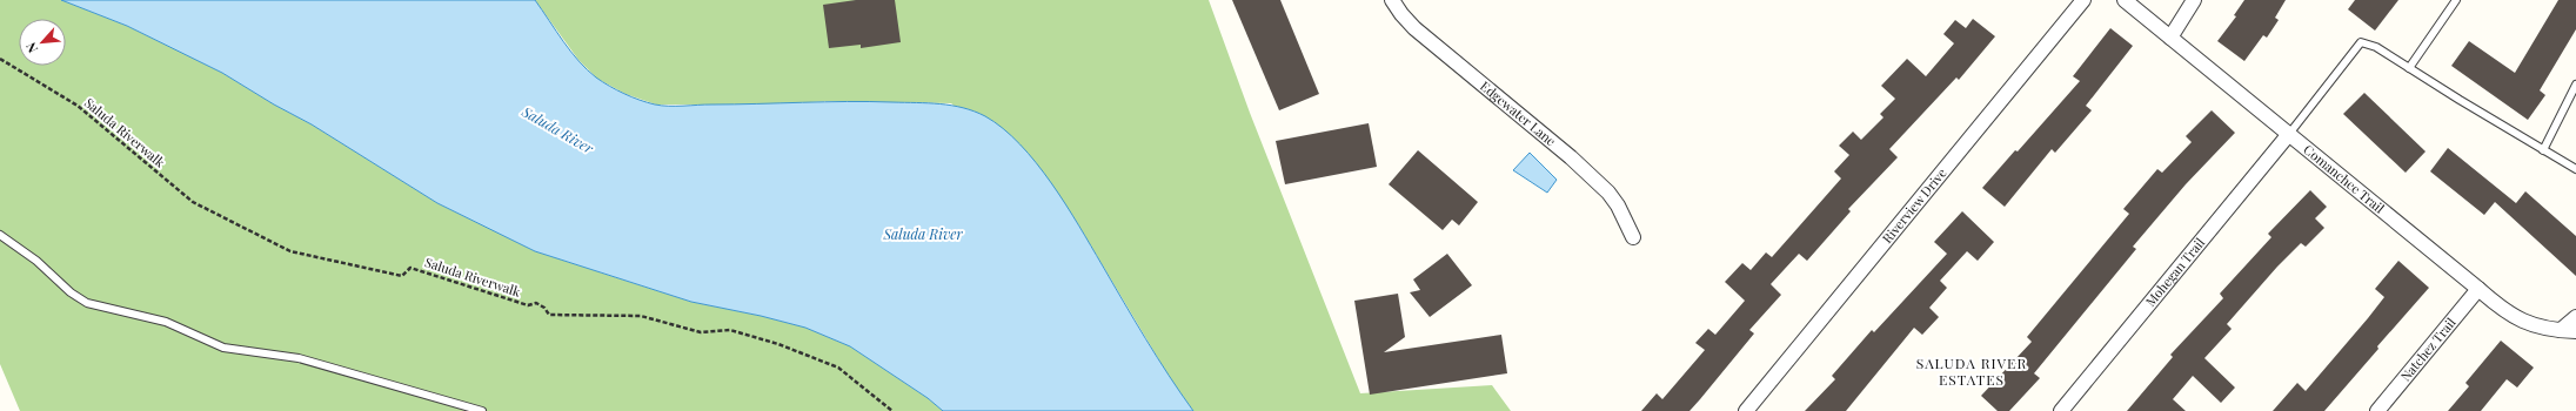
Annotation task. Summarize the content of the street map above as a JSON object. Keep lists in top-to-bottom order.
{
  "streets": {
    "street": [
      "Edgewater Lane",
      "Comanchee Trail",
      "Riverview Drive",
      "Mohegan Trail",
      "Natchez Trail"
    ],
    "path": ["Saluda Riverwalk"]
  },
  "crossings": [
    ["Comanchee Trail", "Mohegan Trail"],
    ["Comanchee Trail", "Natchez Trail"]
  ],
  "districts": ["SALUDA RIVER ESTATES"],
  "water": ["Saluda River"],
  "north": "bottom left"
}
